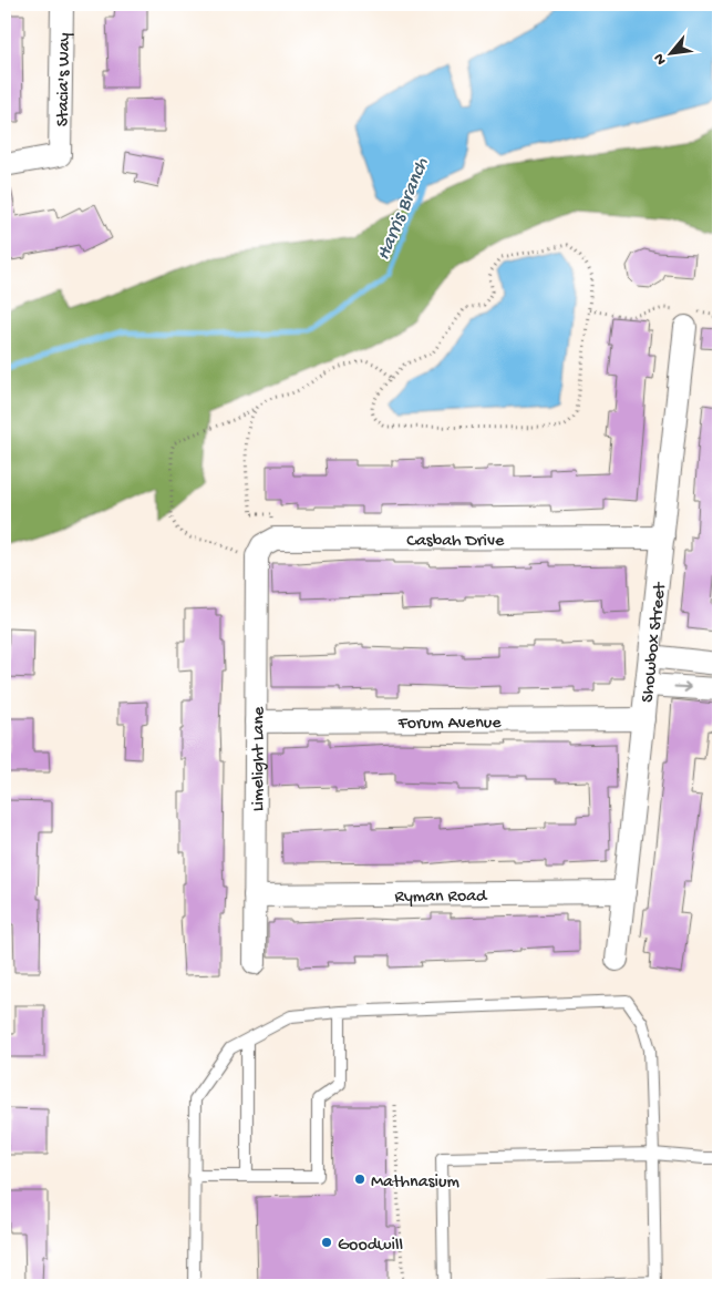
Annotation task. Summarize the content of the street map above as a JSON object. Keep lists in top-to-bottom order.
{
  "streets": {
    "street": [
      "Stacia's Way",
      "Casbah Drive",
      "Showbox Street",
      "Forum Avenue",
      "Limelight Lane",
      "Ryman Road"
    ]
  },
  "crossings": [
    ["Casbah Drive", "Showbox Street"],
    ["Casbah Drive", "Limelight Lane"],
    ["Showbox Street", "Forum Avenue"],
    ["Showbox Street", "Ryman Road"],
    ["Forum Avenue", "Limelight Lane"],
    ["Limelight Lane", "Ryman Road"]
  ],
  "water": ["Harris Branch"],
  "places": ["Mathnasium", "Goodwill"],
  "north": "bottom left"
}
